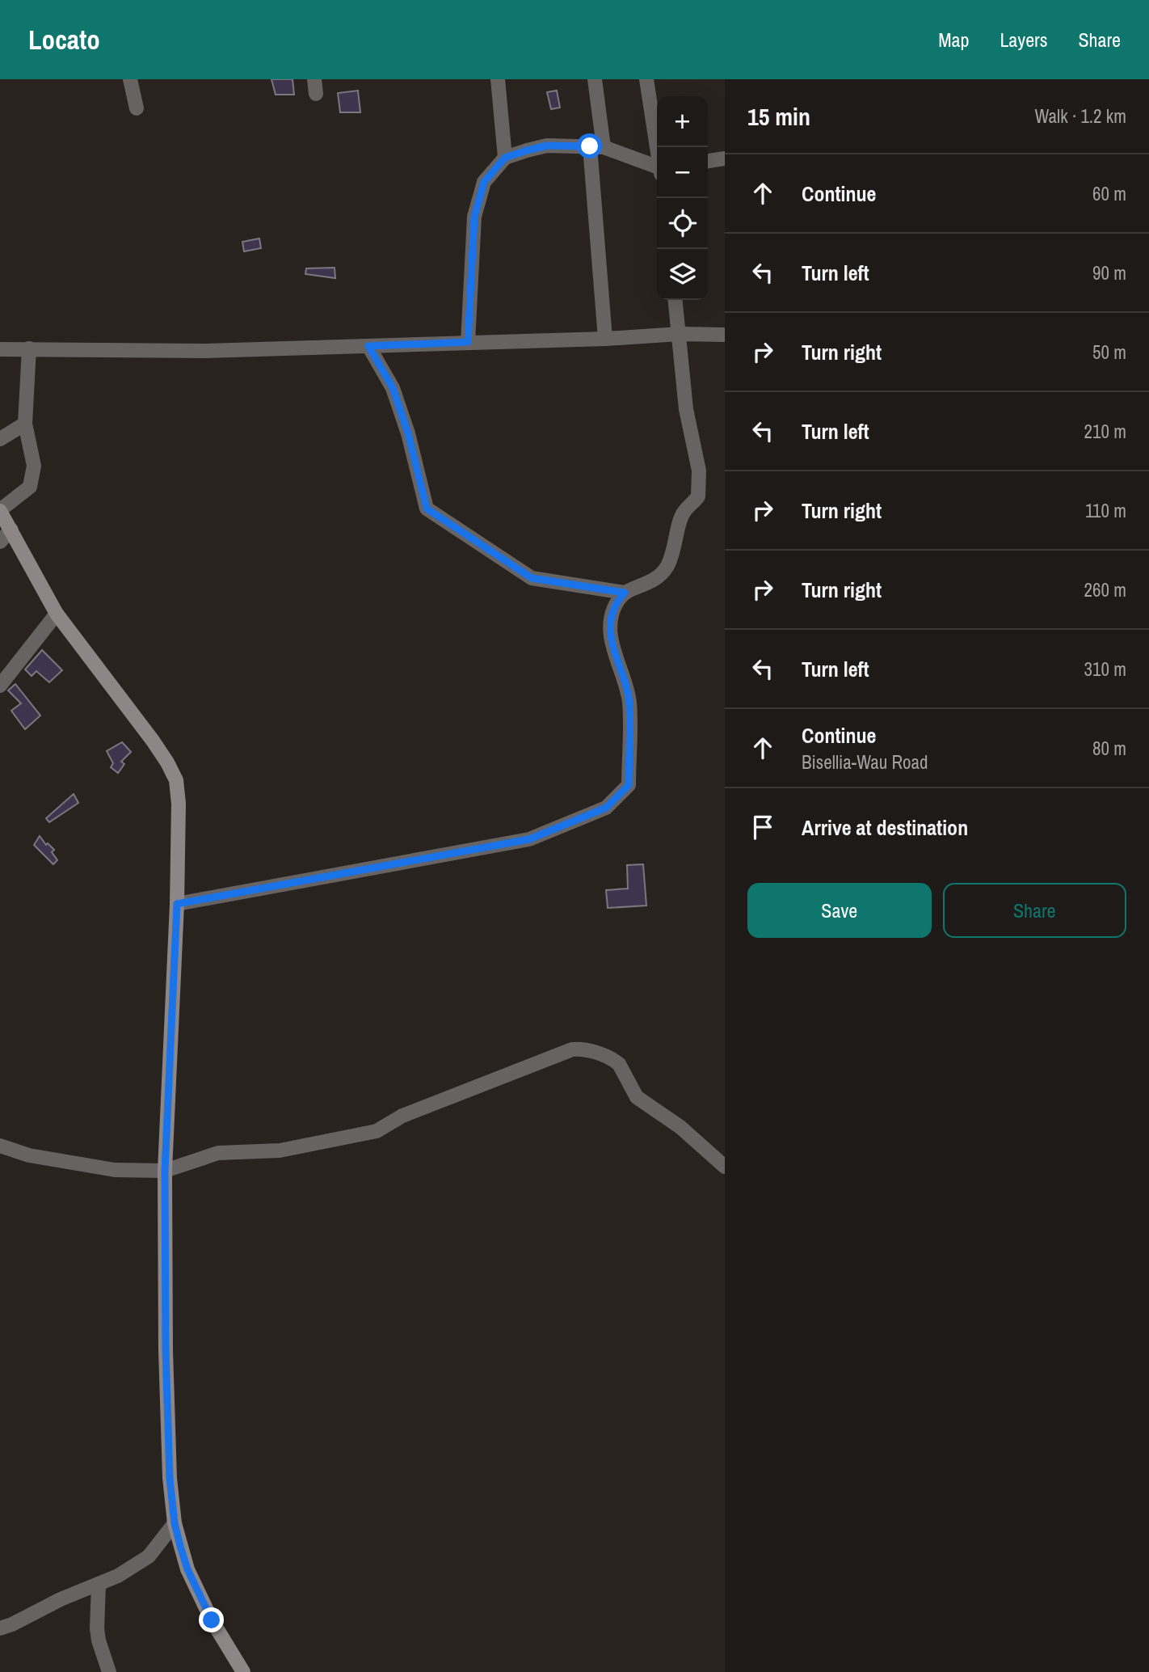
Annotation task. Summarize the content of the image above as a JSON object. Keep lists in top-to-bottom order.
{
  "page": {
    "header": "Locato",
    "nav": ["Map", "Layers", "Share"],
    "heading": ["15 min", "Walk · 1.2 km"],
    "map_buttons": ["+", "−"],
    "list": [
      ["Continue", "60 m"],
      ["Turn left", "90 m"],
      ["Turn right", "50 m"],
      ["Turn left", "210 m"],
      ["Turn right", "110 m"],
      ["Turn right", "260 m"],
      ["Turn left", "310 m"],
      ["Continue", "Bisellia-Wau Road", "80 m"],
      "Arrive at destination"
    ],
    "buttons": ["Save", "Share"]
  }
}
